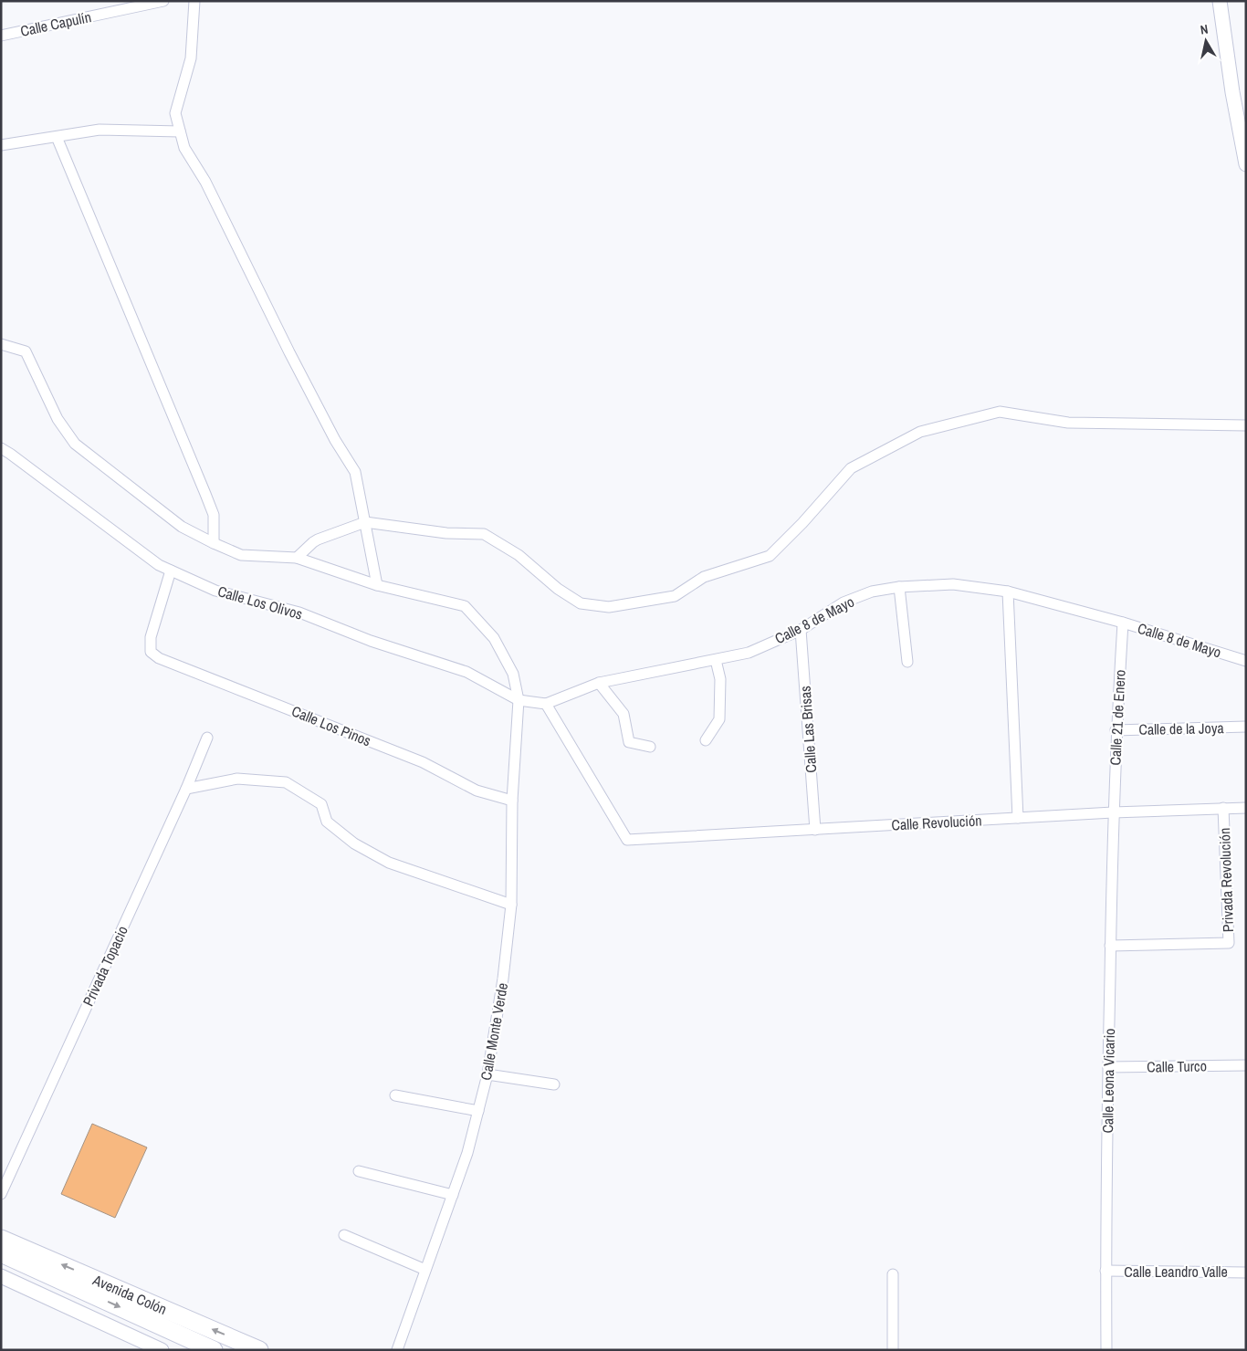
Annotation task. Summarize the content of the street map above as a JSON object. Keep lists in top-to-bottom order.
{
  "streets": {
    "main road": ["Avenida Colón"],
    "street": [
      "Calle Capulín",
      "Calle Los Olivos",
      "Calle 8 de Mayo",
      "Calle 21 de Enero",
      "Calle Los Pinos",
      "Calle de la Joya",
      "Calle Las Brisas",
      "Calle Revolución",
      "Privada Revolución",
      "Privada Topacio",
      "Calle Monte Verde",
      "Calle Turco",
      "Calle Leona Vicario",
      "Calle Leandro Valle"
    ]
  },
  "crossings": [
    ["Calle Los Olivos", "Calle 8 de Mayo"],
    ["Calle Los Olivos", "Calle Los Pinos"],
    ["Calle Los Olivos", "Calle Revolución"],
    ["Calle Los Olivos", "Calle Monte Verde"],
    ["Calle 8 de Mayo", "Calle 21 de Enero"],
    ["Calle 8 de Mayo", "Calle Las Brisas"],
    ["Calle 8 de Mayo", "Calle Revolución"],
    ["Calle 21 de Enero", "Calle de la Joya"],
    ["Calle 21 de Enero", "Calle Revolución"],
    ["Calle 21 de Enero", "Calle Leona Vicario"],
    ["Calle Los Pinos", "Calle Monte Verde"],
    ["Calle Las Brisas", "Calle Revolución"],
    ["Calle Revolución", "Privada Revolución"],
    ["Calle Revolución", "Calle Leona Vicario"],
    ["Privada Revolución", "Calle Leona Vicario"],
    ["Calle Turco", "Calle Leona Vicario"],
    ["Calle Leona Vicario", "Calle Leandro Valle"]
  ],
  "north": "top"
}
